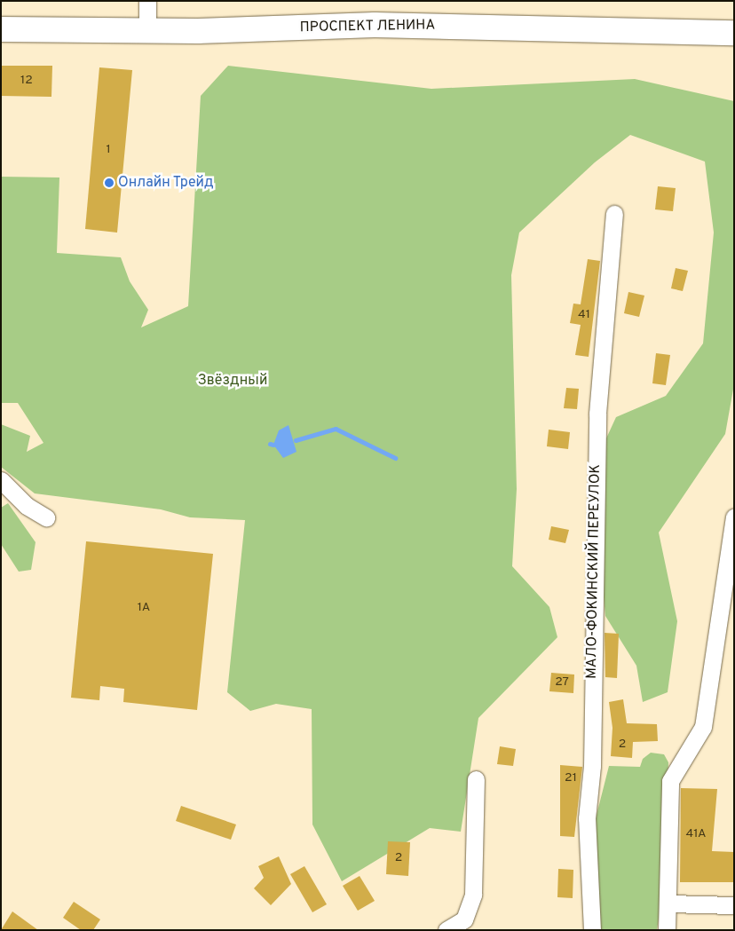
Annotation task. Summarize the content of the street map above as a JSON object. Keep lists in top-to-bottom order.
{
  "streets": {
    "main road": ["ПРОСПЕКТ ЛЕНИНА"],
    "street": ["МАЛО-ФОКИНСКИЙ ПЕРЕУЛОК"]
  },
  "parks": ["Звёздный"],
  "places": ["Онлайн Трейд"],
  "house_numbers": [
    "12",
    "1",
    "41",
    "1А",
    "27",
    "2",
    "21",
    "41А",
    "2"
  ]
}
